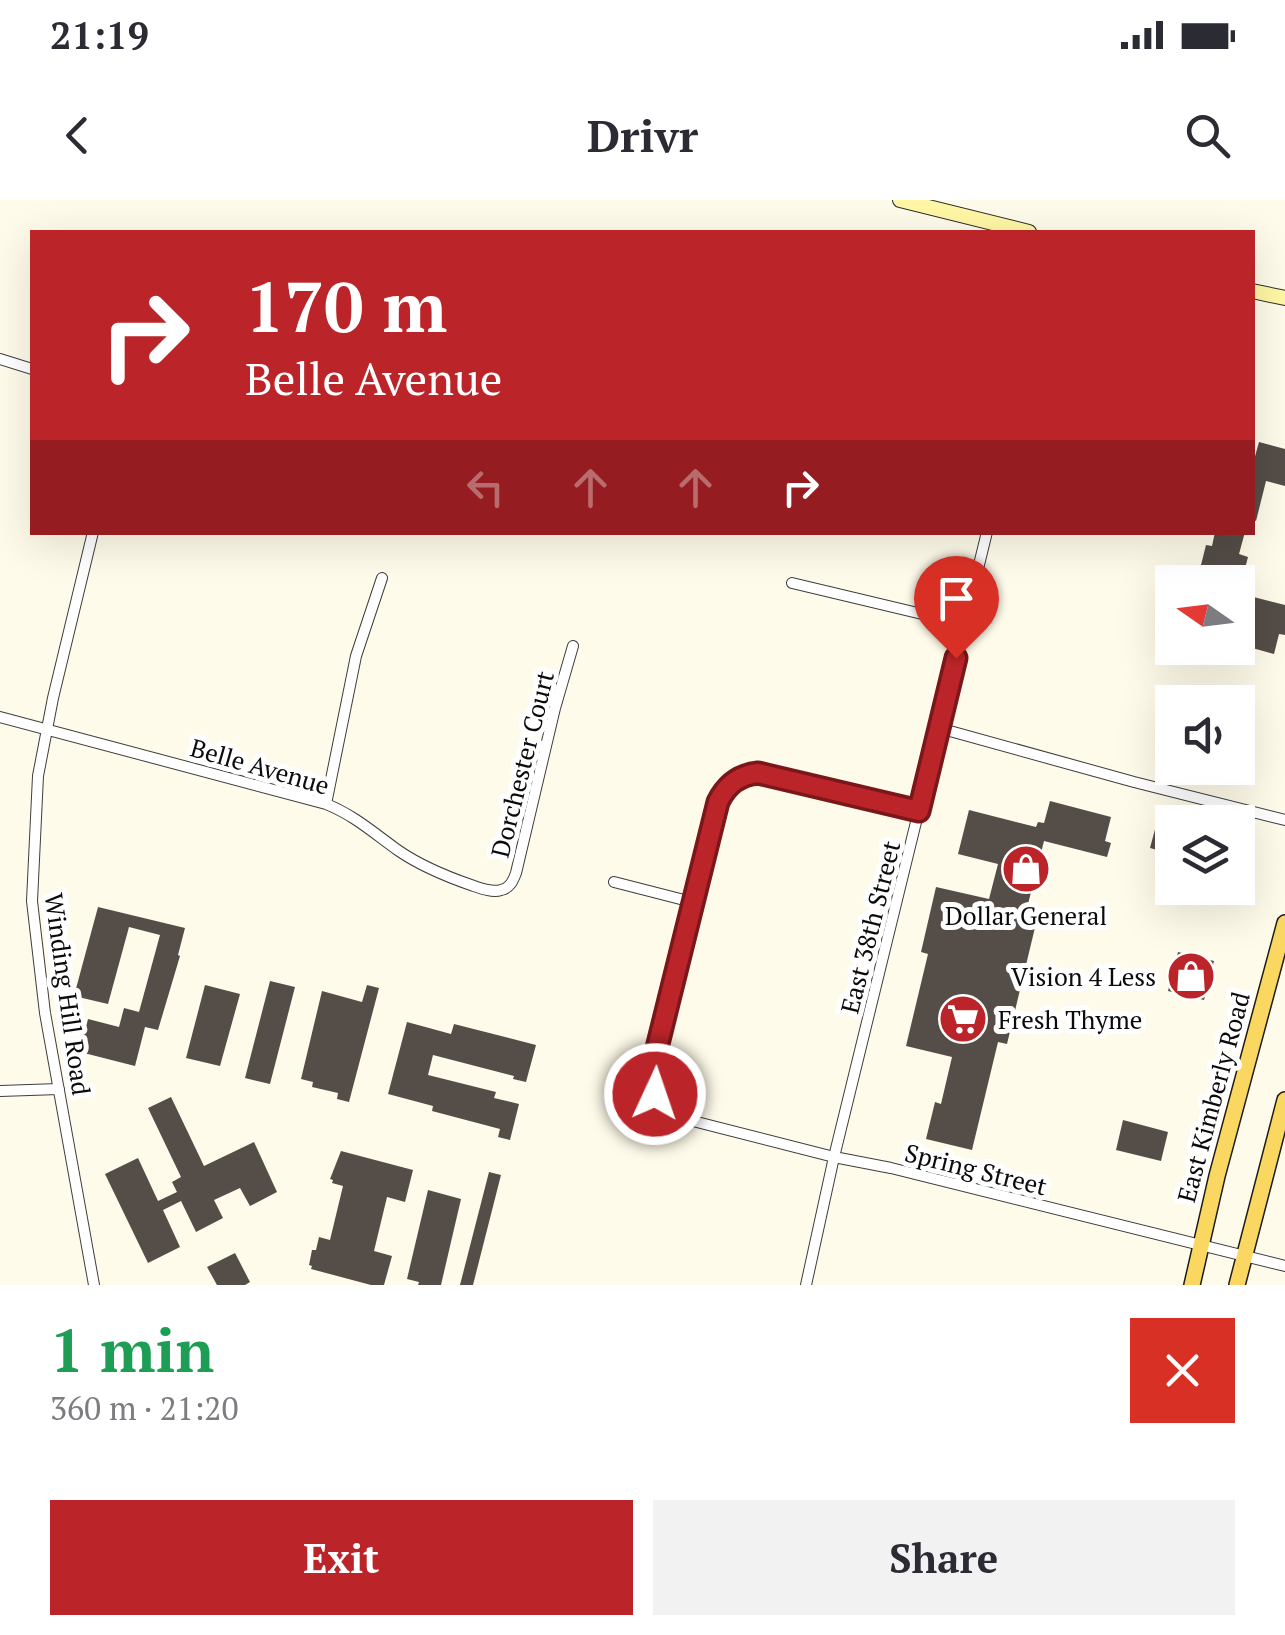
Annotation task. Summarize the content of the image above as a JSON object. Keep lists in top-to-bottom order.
{
  "streets": {
    "main road": ["East Kimberly Road"],
    "street": [
      "Dorchester Court",
      "Belle Avenue",
      "East 38th Street",
      "Winding Hill Road",
      "Spring Street"
    ]
  },
  "crossings": [
    ["Dorchester Court", "Belle Avenue"],
    ["Belle Avenue", "Winding Hill Road"],
    ["East 38th Street", "Spring Street"],
    ["East Kimberly Road", "Spring Street"]
  ],
  "places": {
    "shop": ["Dollar General", "Vision 4 Less"],
    "supermarket": ["Fresh Thyme"]
  },
  "north": "left",
  "page": {
    "status": "21:19",
    "header": "Drivr",
    "turn": ["170 m", "Belle Avenue"],
    "heading": ["1 min", "360 m · 21:20"],
    "buttons": ["Exit", "Share"]
  }
}
